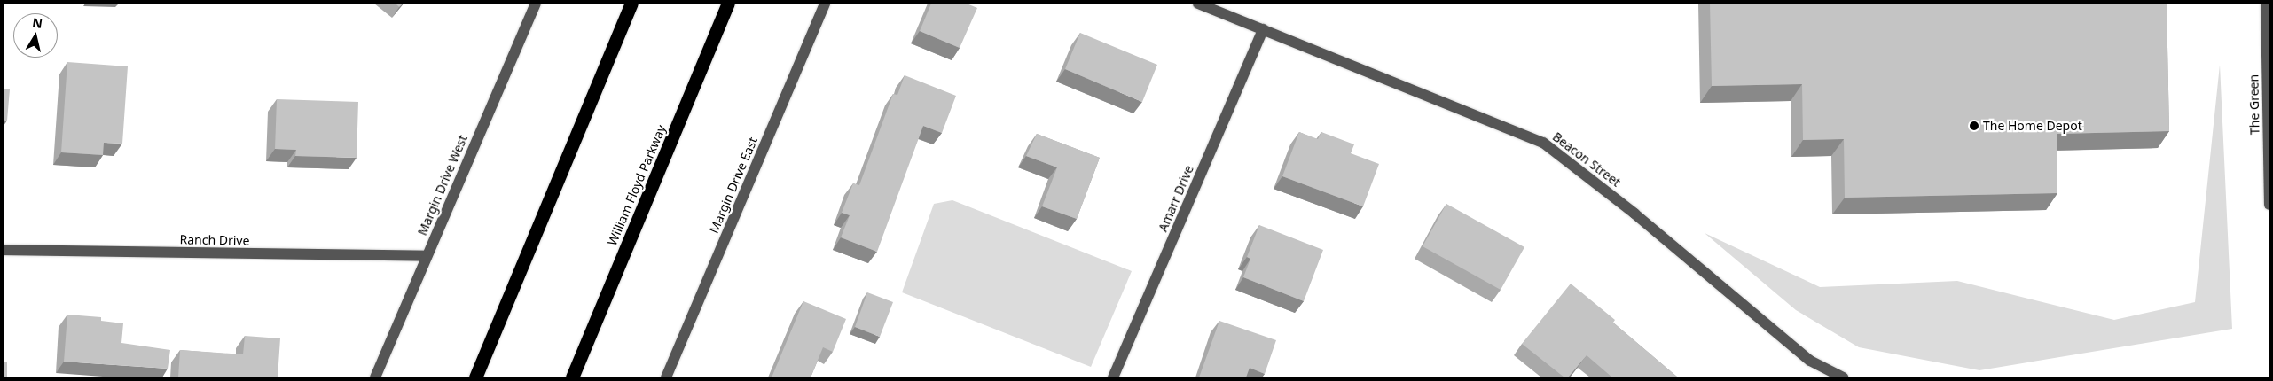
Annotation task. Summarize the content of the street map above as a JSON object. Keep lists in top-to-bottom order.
{
  "streets": {
    "highway": ["William Floyd Parkway"],
    "street": [
      "The Green",
      "Beacon Street",
      "Margin Drive West",
      "Margin Drive East",
      "Amarr Drive",
      "Ranch Drive"
    ]
  },
  "crossings": [
    ["Beacon Street", "Amarr Drive"],
    ["Margin Drive West", "Ranch Drive"]
  ],
  "places": ["The Home Depot"],
  "north": "top"
}
